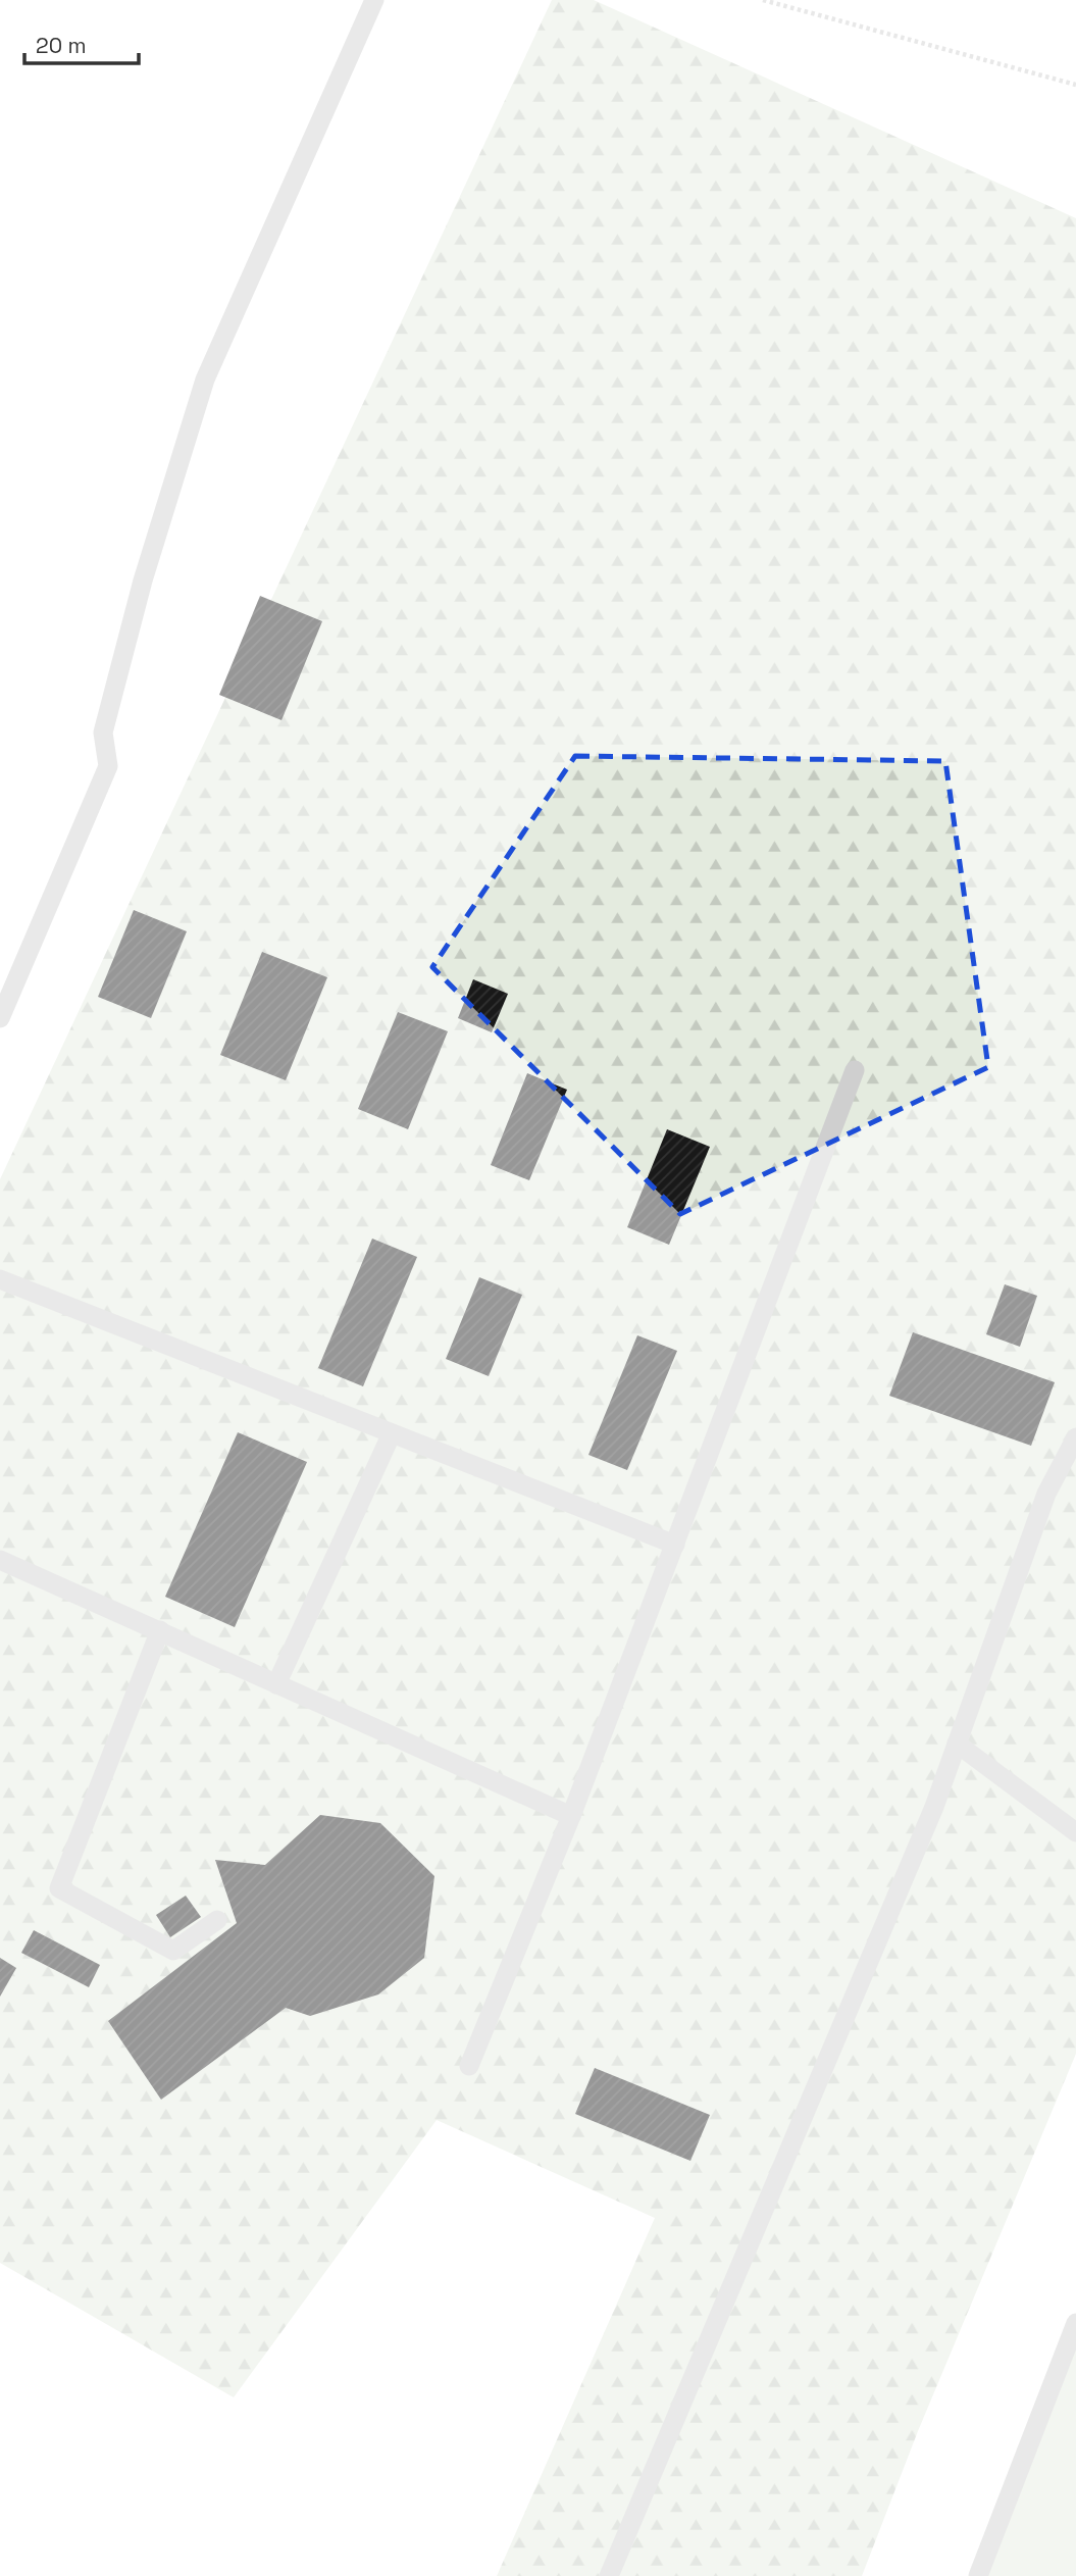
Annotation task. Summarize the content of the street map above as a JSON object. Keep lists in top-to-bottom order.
{
  "scale_bar": "20 m"
}
